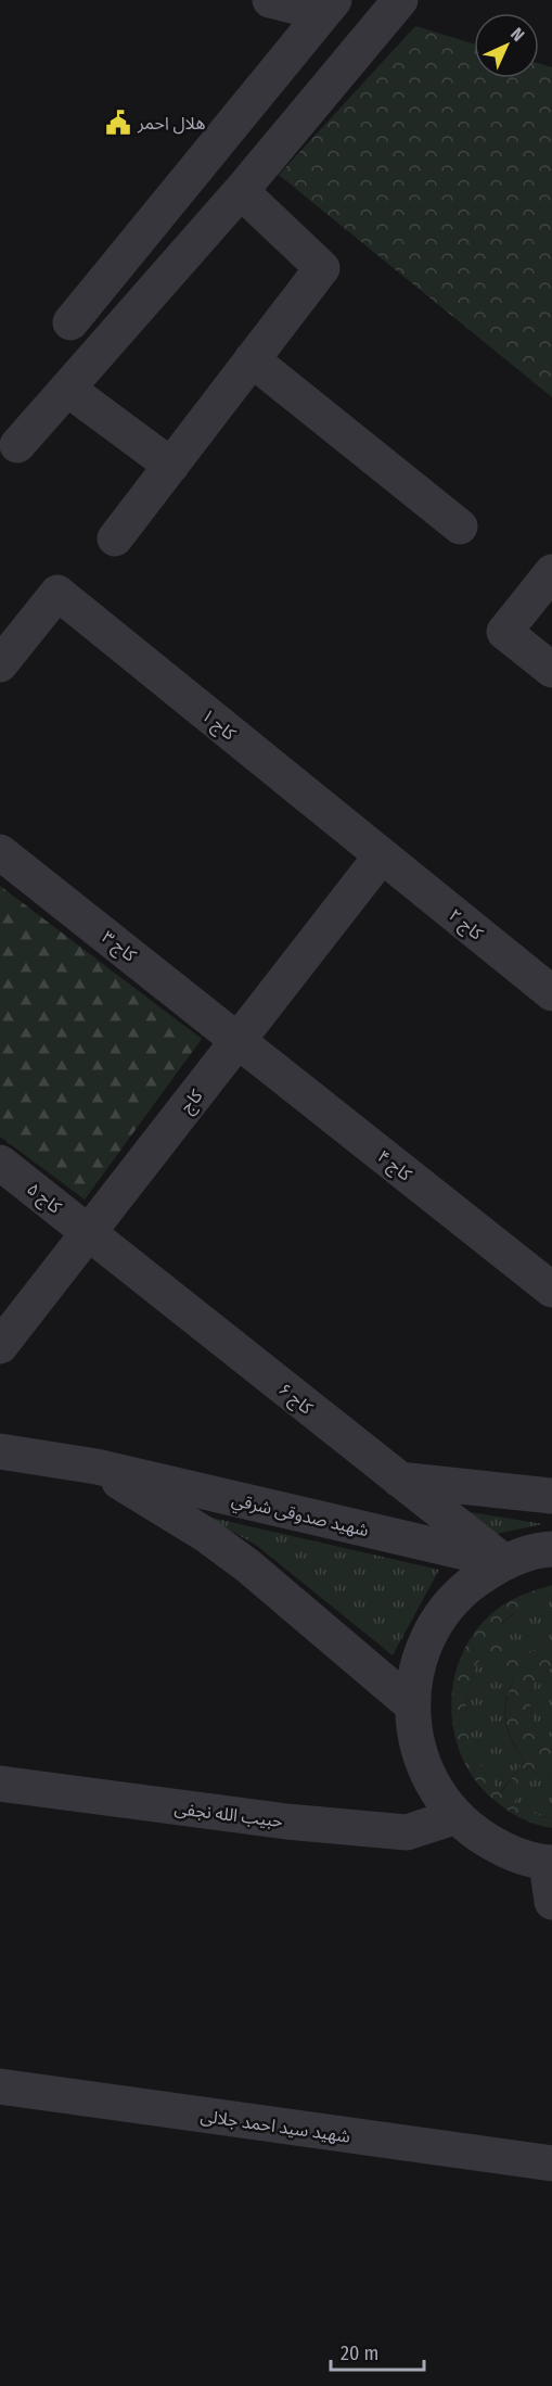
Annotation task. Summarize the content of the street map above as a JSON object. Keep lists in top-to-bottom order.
{
  "streets": {
    "street": [
      "کاج ۱",
      "کاج ۲",
      "کاج ۳",
      "کاج",
      "کاج ۴",
      "کاج ۵",
      "کاج ۶",
      "شهید صدوقی شرقي",
      "حبیب الله نجفی",
      "شهید سید احمد جلالی"
    ]
  },
  "crossings": [
    ["کاج ۱", "کاج ۲"],
    ["کاج ۱", "کاج"],
    ["کاج ۲", "کاج"],
    ["کاج ۳", "کاج"],
    ["کاج ۳", "کاج ۴"],
    ["کاج", "کاج ۴"],
    ["کاج", "کاج ۵"],
    ["کاج", "کاج ۶"],
    ["کاج ۵", "کاج ۶"],
    ["کاج ۶", "شهید صدوقی شرقي"]
  ],
  "places": {
    "public building": ["هلال احمر"]
  },
  "scale_bar": "20 m",
  "north": "top right"
}
